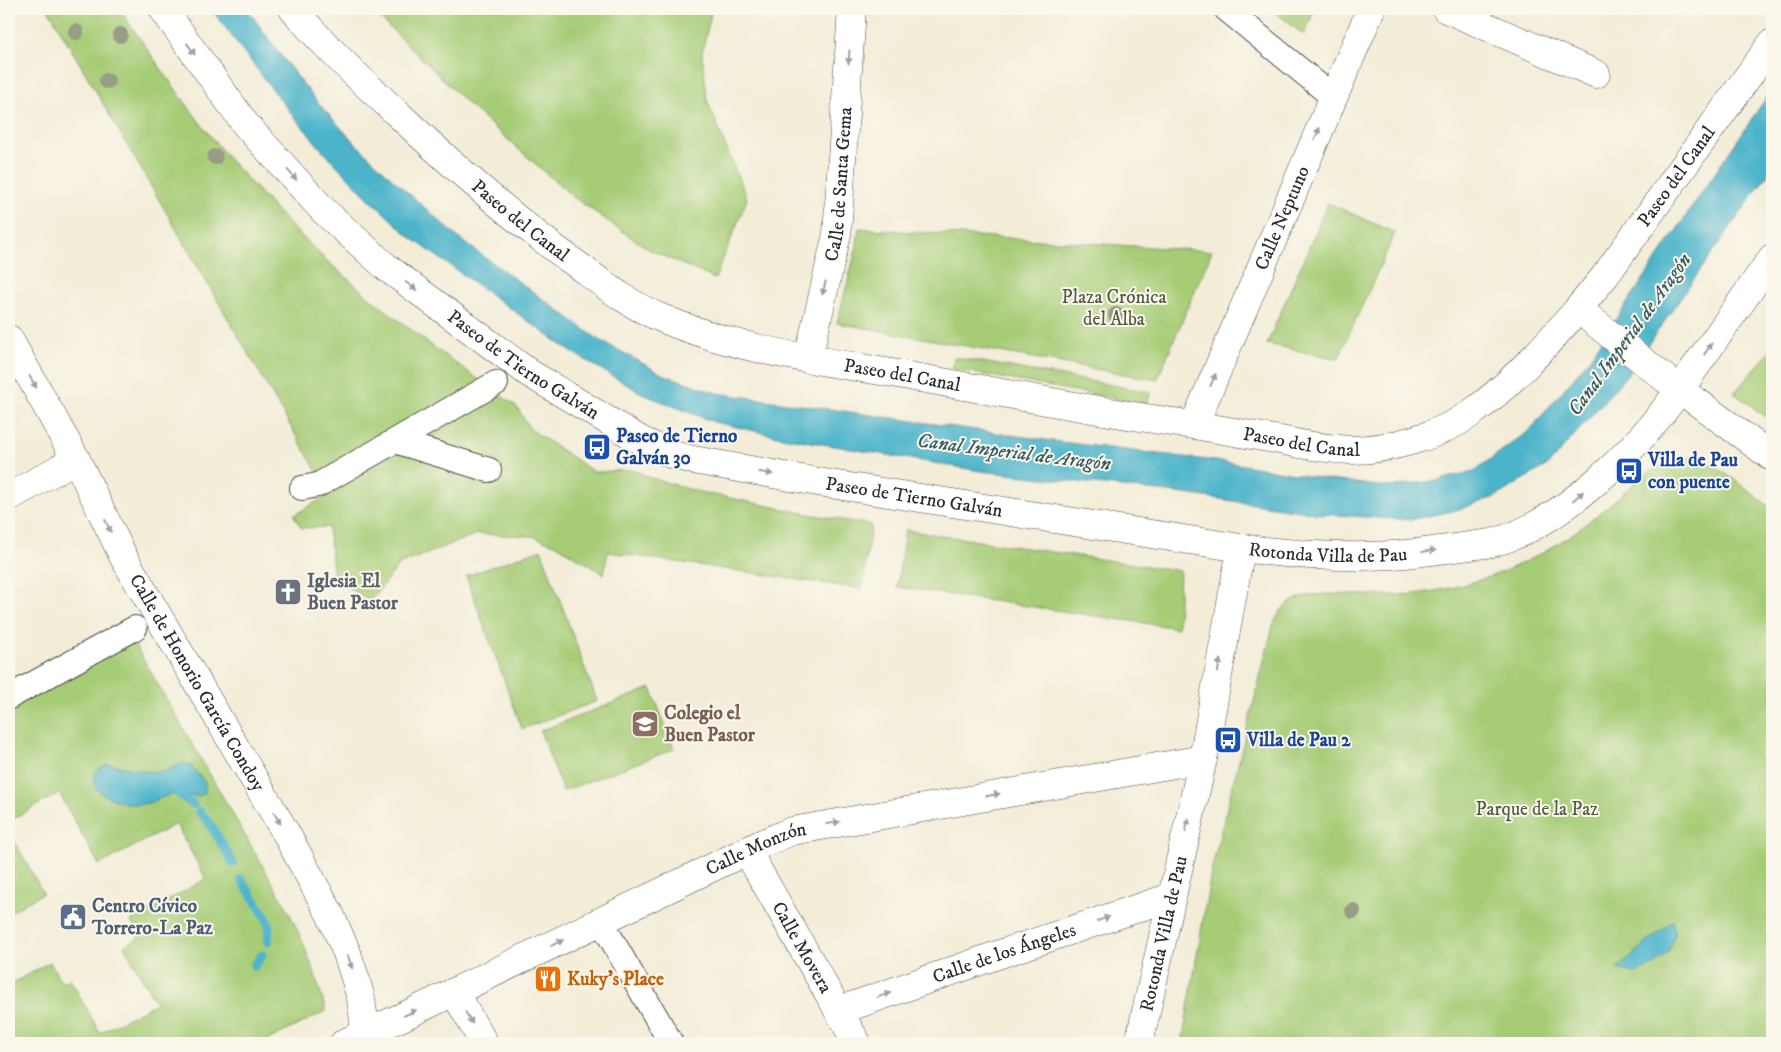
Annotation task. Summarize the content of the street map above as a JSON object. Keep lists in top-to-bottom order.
{
  "streets": {
    "street": [
      "Paseo del Canal",
      "Calle de Santa Gema",
      "Calle Neptuno",
      "Paseo de Tierno Galván",
      "Rotonda Villa de Pau",
      "Calle de Honorio García Condoy",
      "Calle Monzón",
      "Calle Movera",
      "Calle de los Ángeles"
    ]
  },
  "crossings": [
    ["Paseo del Canal", "Calle de Santa Gema"],
    ["Paseo del Canal", "Calle Neptuno"],
    ["Paseo de Tierno Galván", "Rotonda Villa de Pau"],
    ["Rotonda Villa de Pau", "Calle Monzón"],
    ["Rotonda Villa de Pau", "Calle de los Ángeles"],
    ["Calle de Honorio García Condoy", "Calle Monzón"],
    ["Calle Monzón", "Calle Movera"],
    ["Calle Movera", "Calle de los Ángeles"]
  ],
  "one_way": [
    "Calle de Santa Gema",
    "Calle Neptuno",
    "Paseo de Tierno Galván",
    "Rotonda Villa de Pau",
    "Calle de Honorio García Condoy",
    "Calle Monzón",
    "Calle de los Ángeles"
  ],
  "water": ["Canal Imperial de Aragón"],
  "parks": ["Plaza Crónica del Alba", "Parque de la Paz"],
  "places": {
    "bus stop": ["Paseo de Tierno Galván 30", "Villa de Pau con puente", "Villa de Pau 2"],
    "church": ["Iglesia El Buen Pastor"],
    "school or university": ["Colegio el Buen Pastor"],
    "public building": ["Centro Cívico Torrero-La Paz"],
    "restaurant": ["Kuky's Place"]
  }
}
